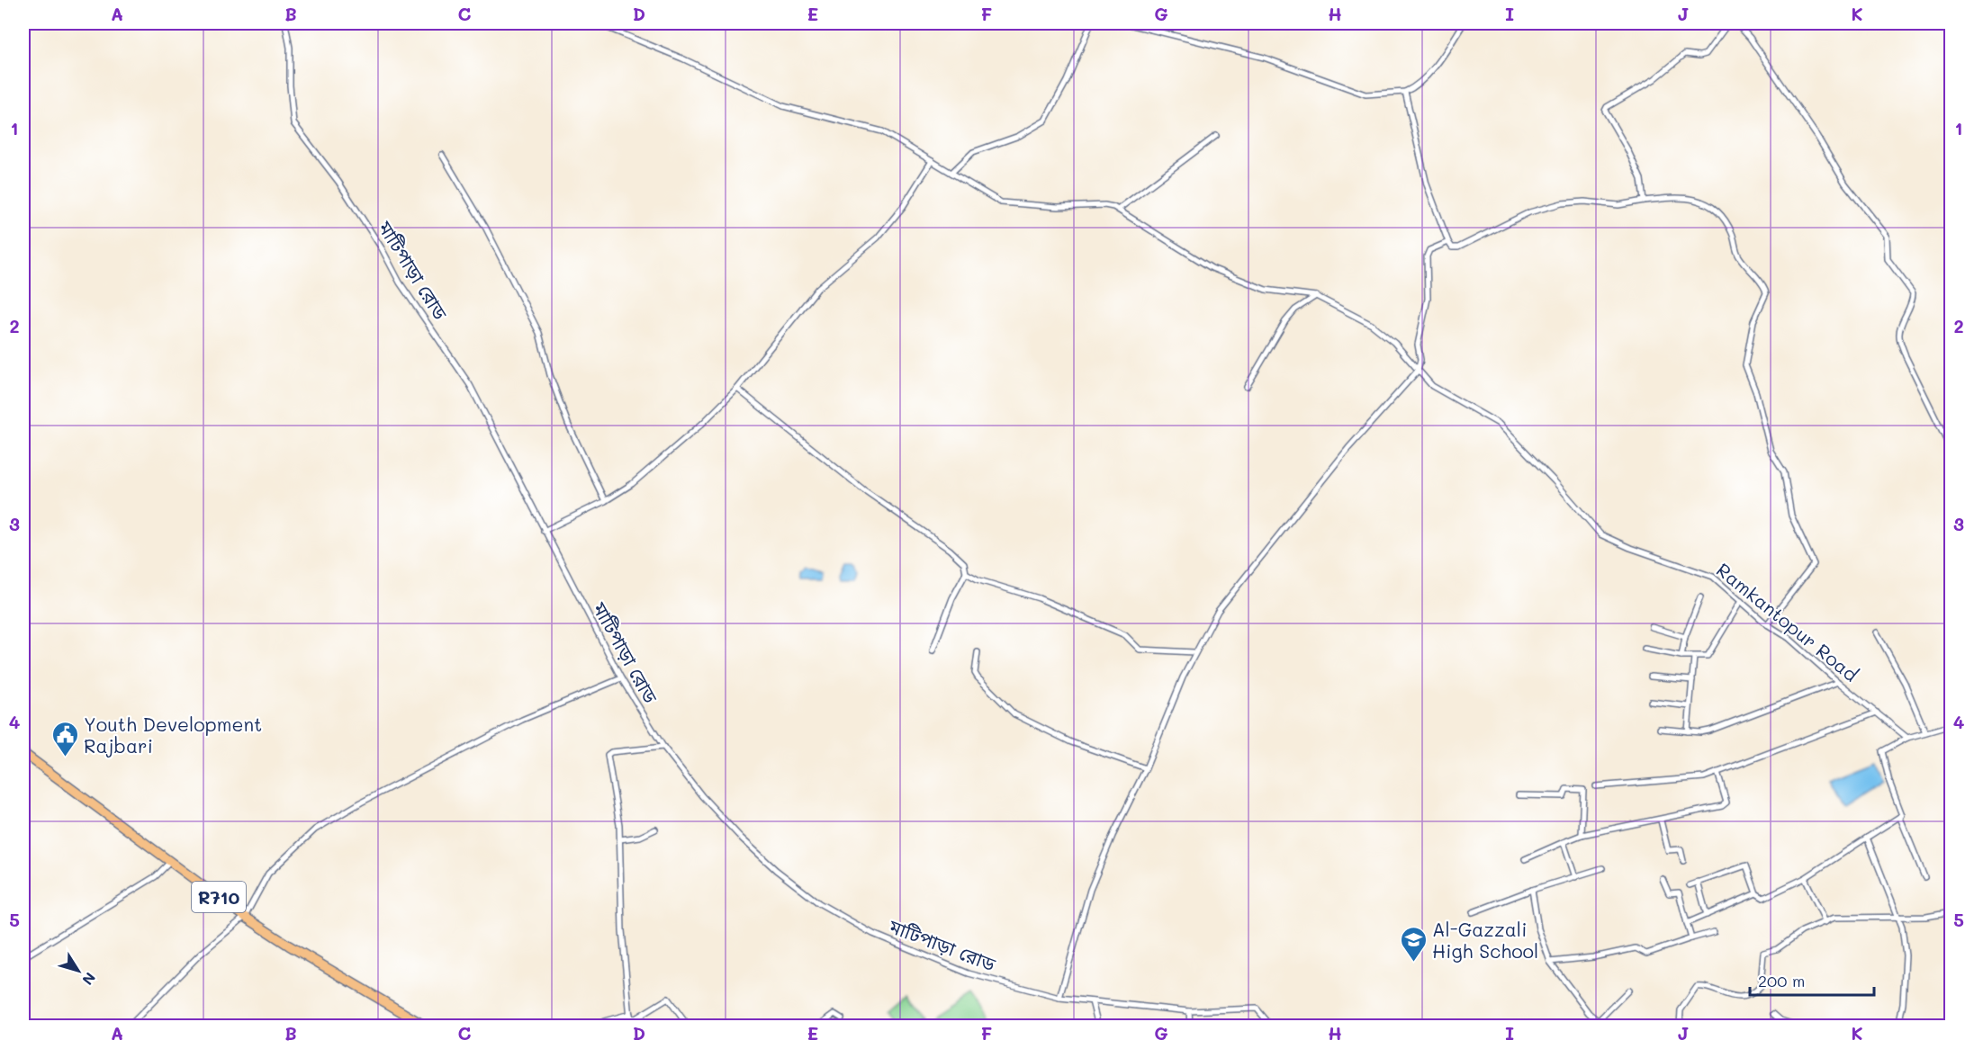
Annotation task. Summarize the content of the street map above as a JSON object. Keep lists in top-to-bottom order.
{
  "streets": {
    "main road": ["R710"],
    "street": ["মাটিপাড়া রোড", "Ramkantopur Road"]
  },
  "places": {
    "public building": ["Youth Development Rajbari"],
    "school or university": ["Al-Gazzali High School"]
  },
  "scale_bar": "200 m",
  "north": "bottom right",
  "grid": {
    "columns": [
      "A",
      "B",
      "C",
      "D",
      "E",
      "F",
      "G",
      "H",
      "I",
      "J",
      "K"
    ],
    "rows": [
      "1",
      "2",
      "3",
      "4",
      "5"
    ]
  }
}
